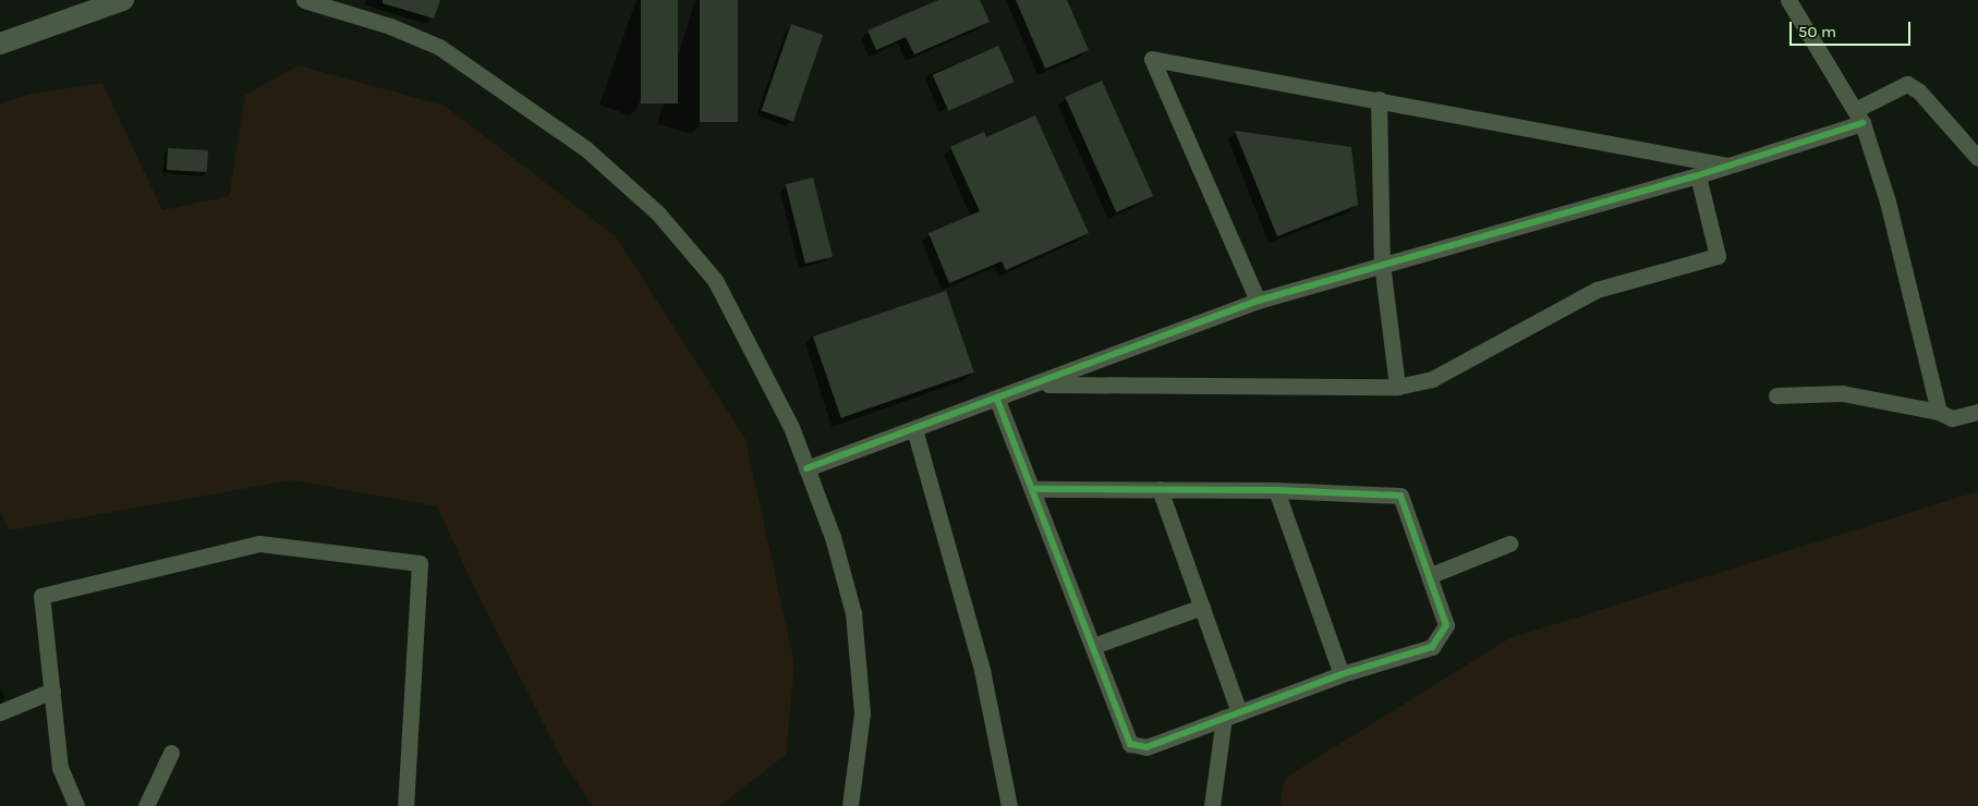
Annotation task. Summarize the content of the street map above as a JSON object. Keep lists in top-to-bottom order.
{
  "scale_bar": "50 m"
}
